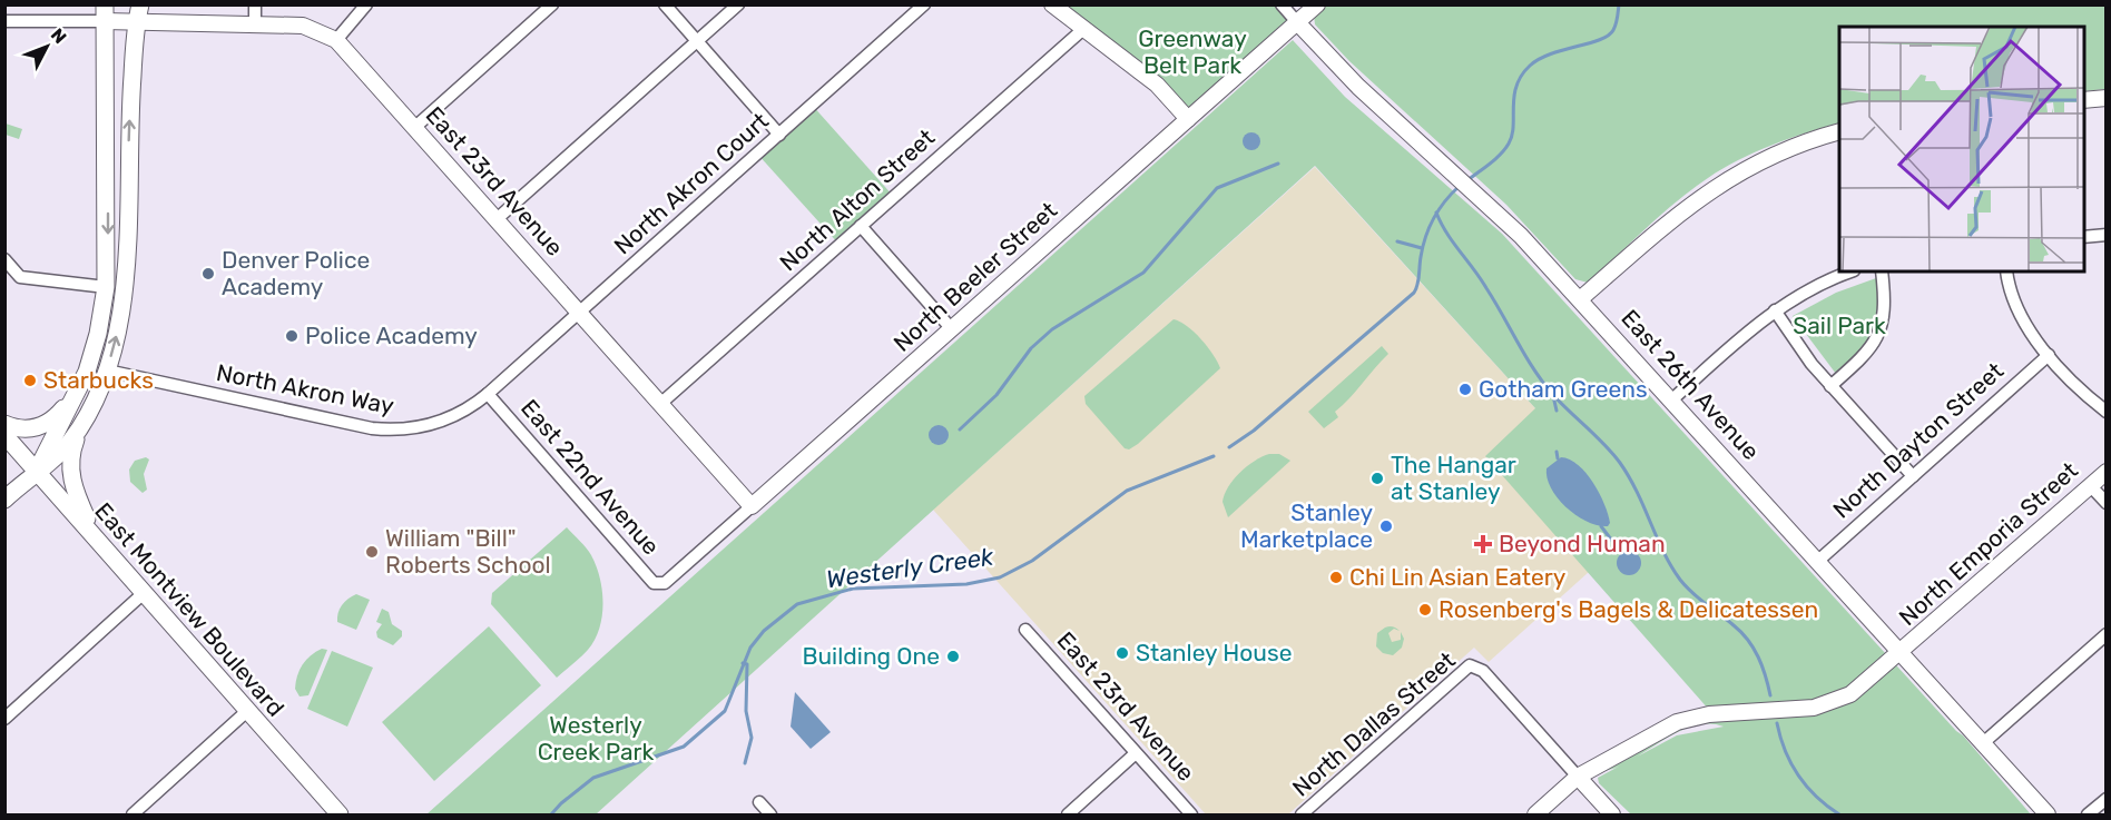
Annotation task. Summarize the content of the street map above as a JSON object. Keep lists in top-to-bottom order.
{
  "streets": {
    "main road": ["East Montview Boulevard"],
    "street": [
      "East 23rd Avenue",
      "North Akron Court",
      "North Alton Street",
      "North Beeler Street",
      "East 26th Avenue",
      "North Akron Way",
      "North Dayton Street",
      "East 22nd Avenue",
      "North Emporia Street",
      "North Dallas Street"
    ]
  },
  "crossings": [
    ["East 23rd Avenue", "North Akron Court"],
    ["East 23rd Avenue", "North Alton Street"],
    ["East 23rd Avenue", "North Beeler Street"],
    ["North Akron Court", "North Akron Way"],
    ["North Akron Court", "East 22nd Avenue"],
    ["North Beeler Street", "East 26th Avenue"],
    ["North Beeler Street", "East 22nd Avenue"],
    ["East 26th Avenue", "North Dayton Street"],
    ["East 26th Avenue", "North Emporia Street"],
    ["North Akron Way", "East 22nd Avenue"]
  ],
  "water": ["Westerly Creek"],
  "parks": ["Greenway Belt Park", "Sail Park", "Westerly Creek Park"],
  "places": {
    "other": [
      "Denver Police Academy",
      "Police Academy",
      "Starbucks",
      "Gotham Greens",
      "The Hangar at Stanley",
      "Stanley Marketplace",
      "William \"Bill\" Roberts School",
      "Chi Lin Asian Eatery",
      "Rosenberg's Bagels & Delicatessen",
      "Stanley House",
      "Building One"
    ],
    "health": ["Beyond Human"]
  },
  "north": "top right"
}
